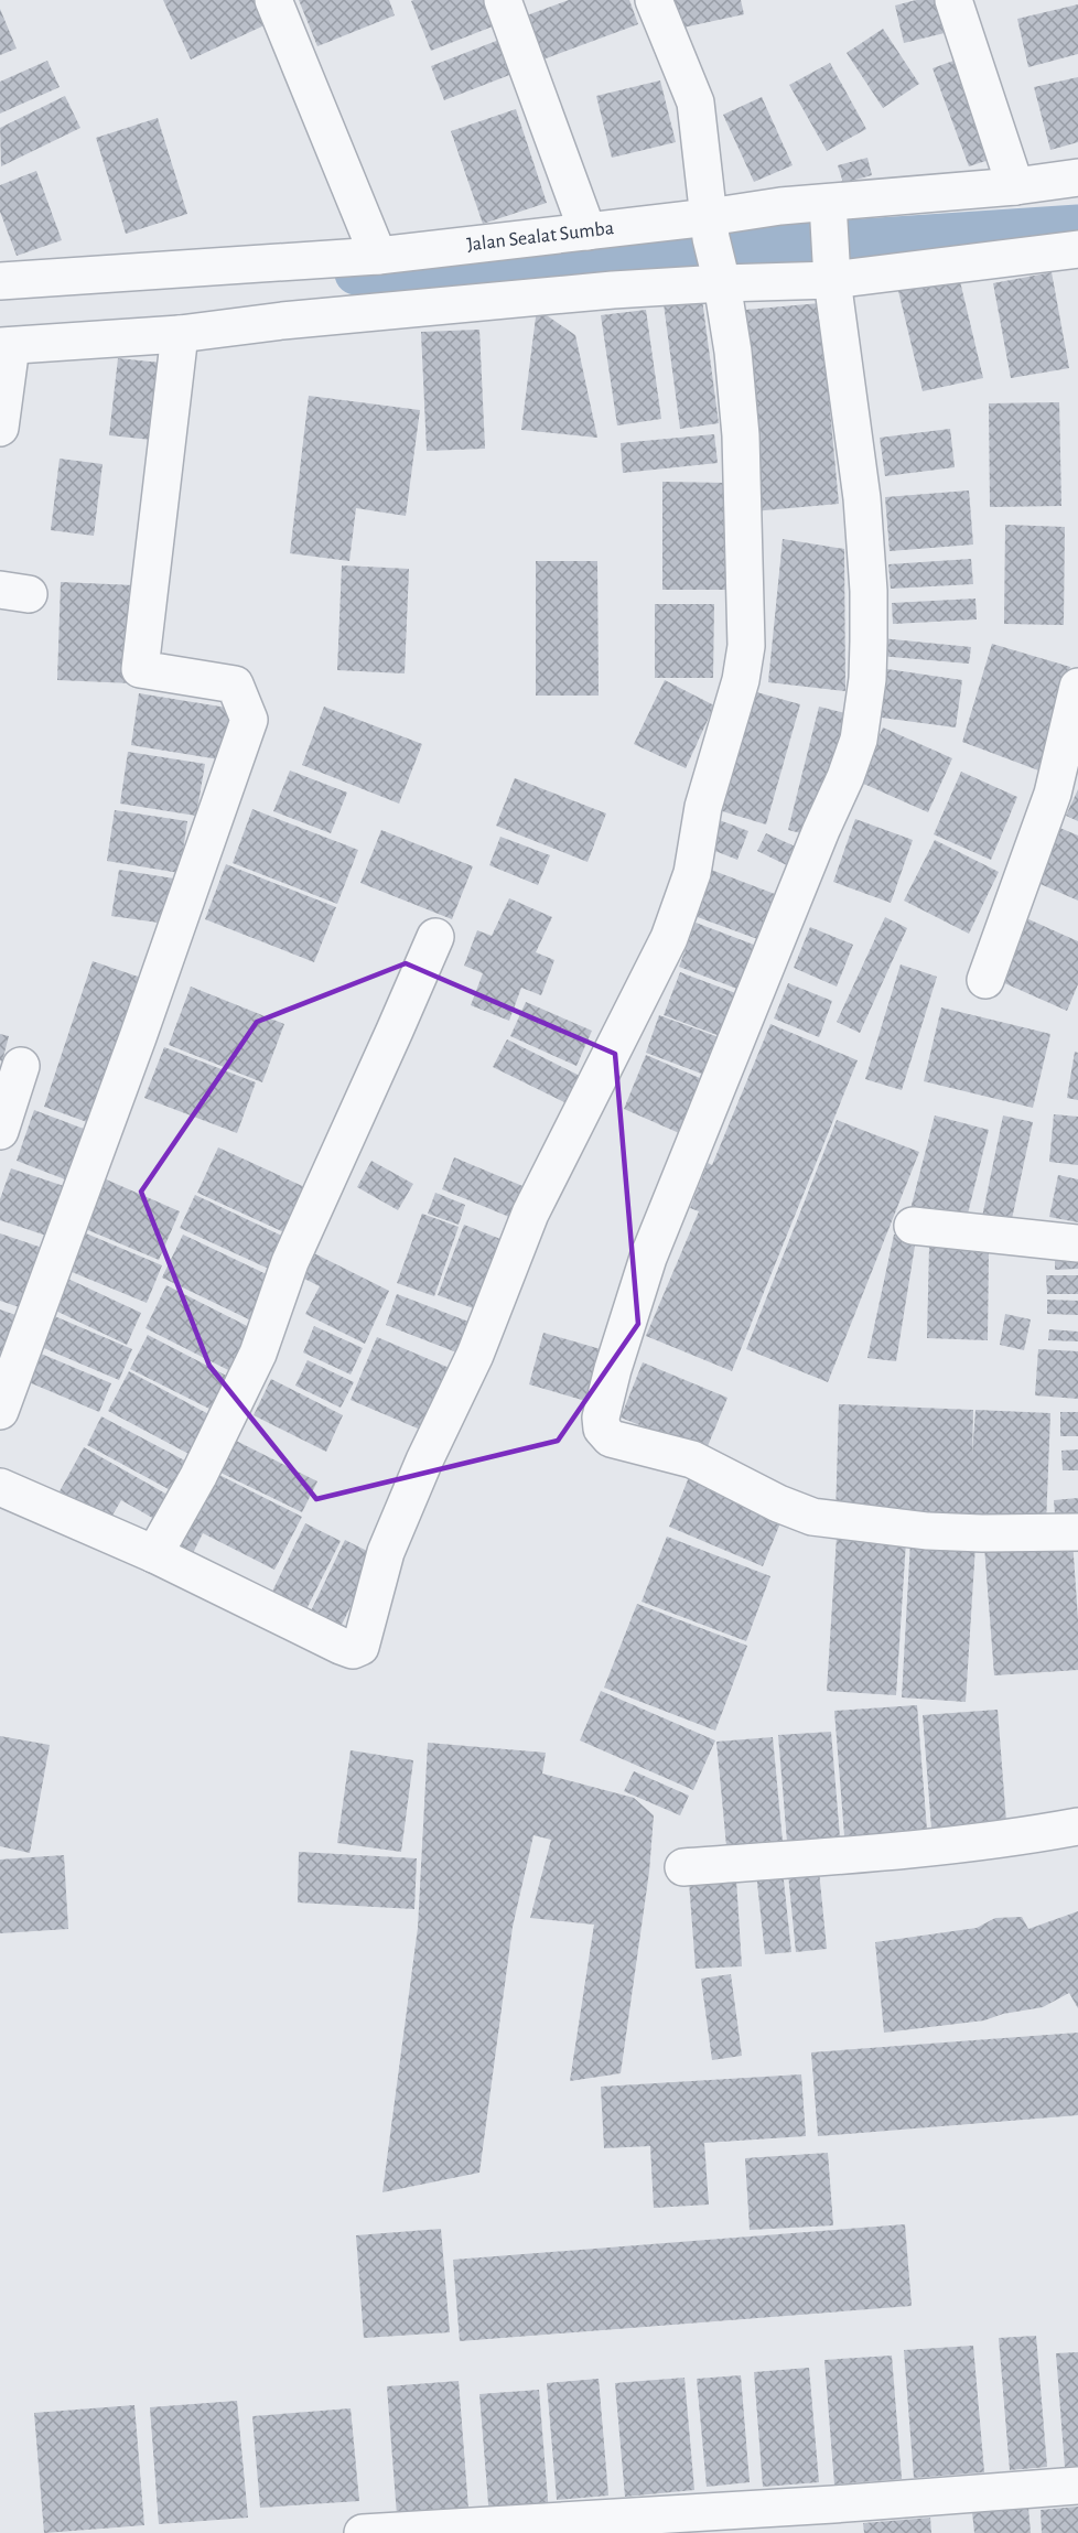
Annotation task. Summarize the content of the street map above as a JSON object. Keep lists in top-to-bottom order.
{
  "streets": {
    "street": ["Jalan Sealat Sumba"]
  }
}
